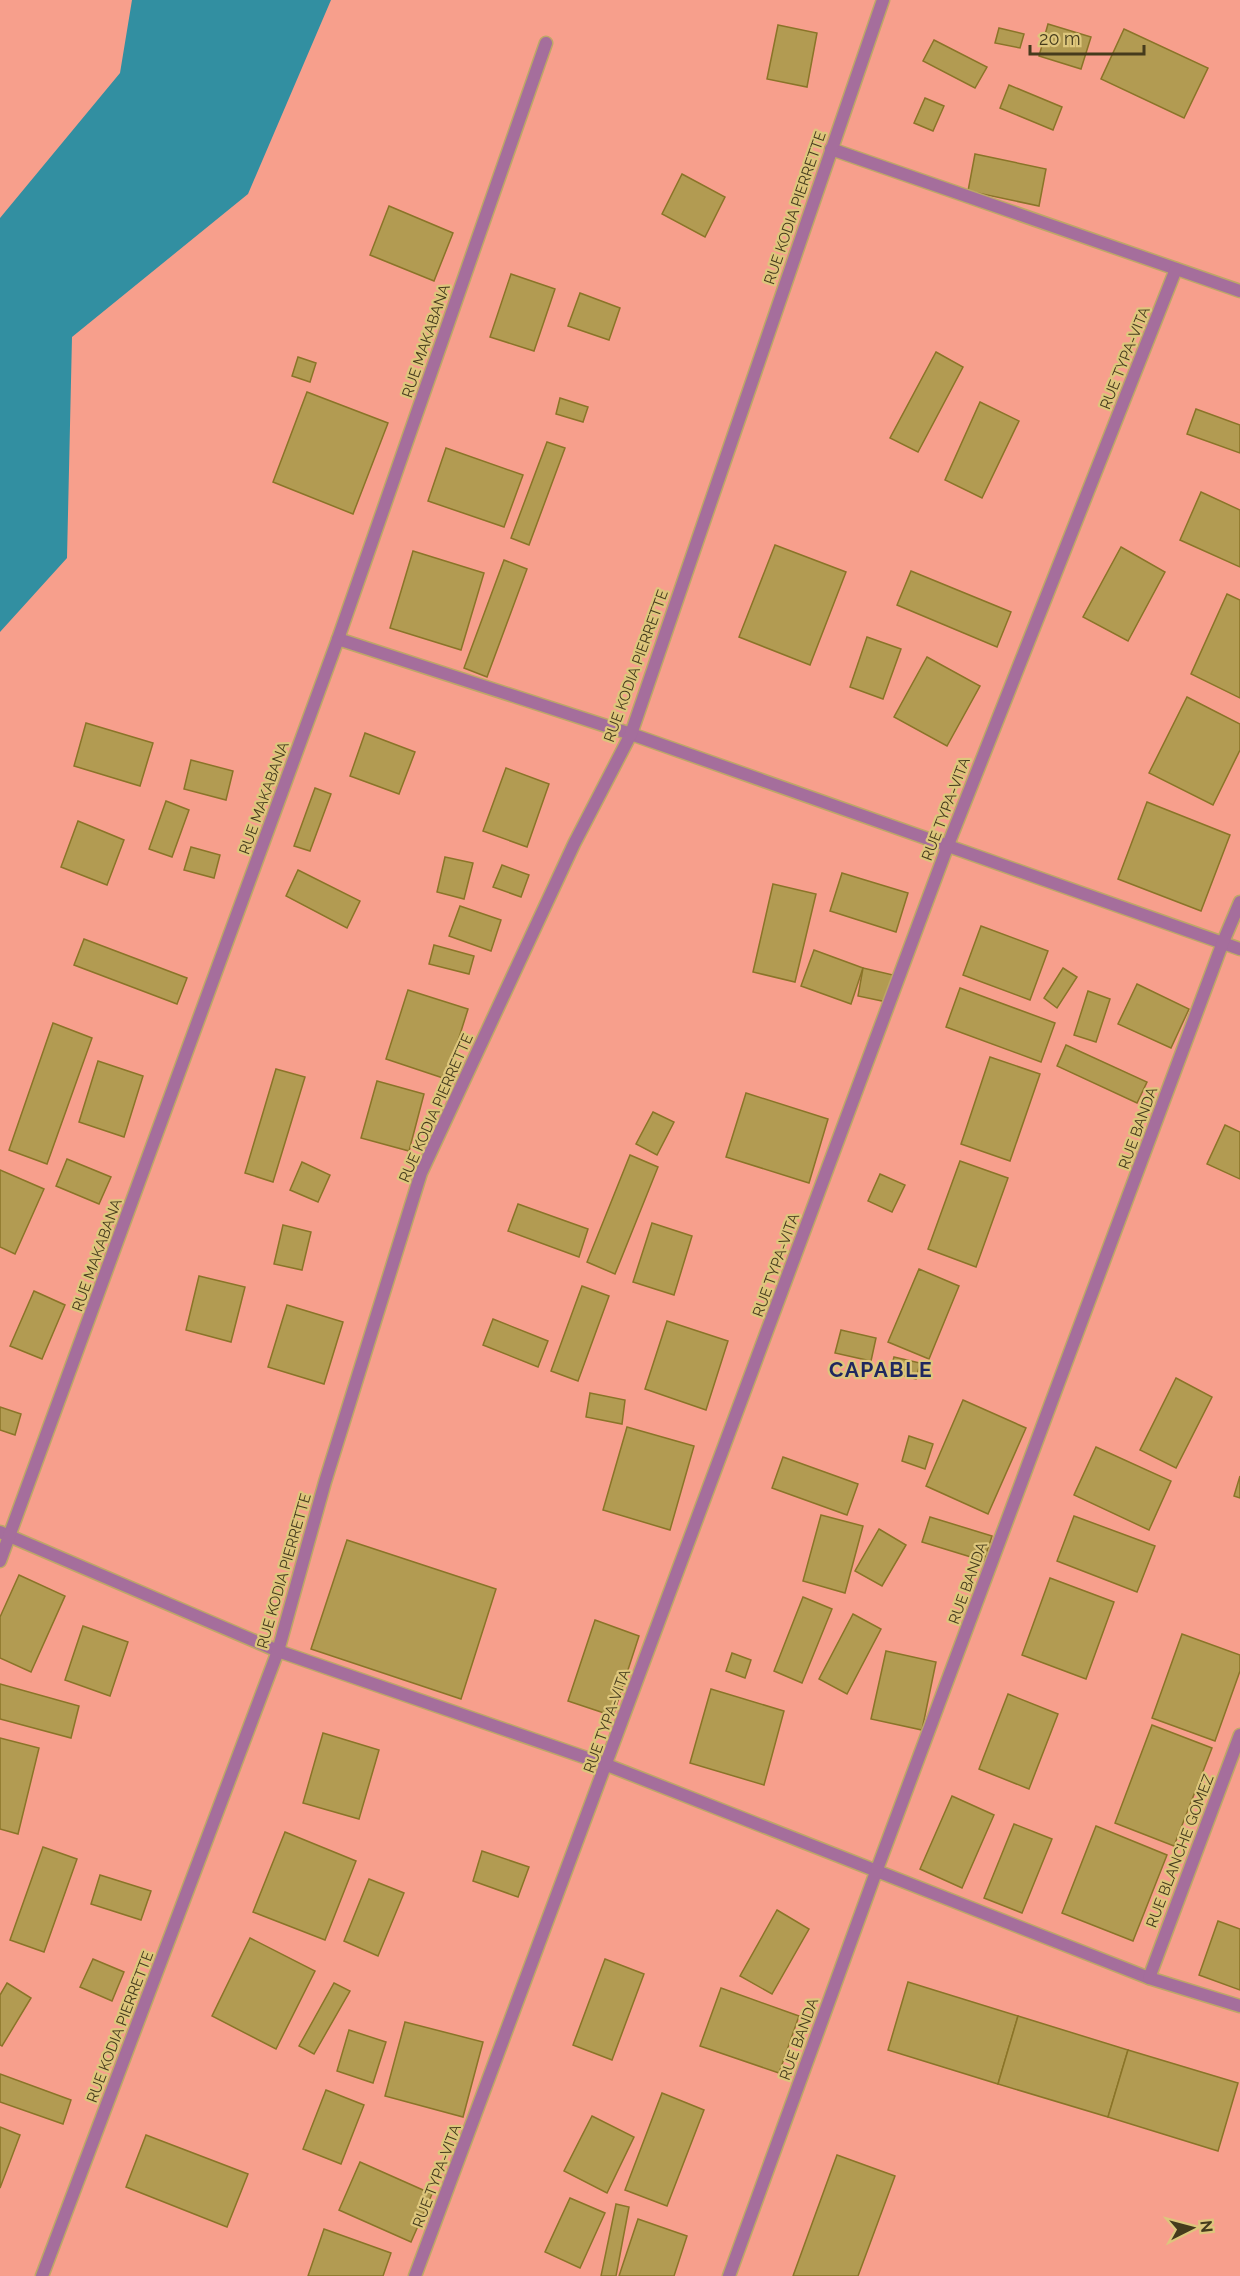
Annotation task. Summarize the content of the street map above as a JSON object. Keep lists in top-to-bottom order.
{
  "streets": {
    "street": [
      "RUE KODIA PIERRETTE",
      "RUE MAKABANA",
      "RUE TYPA-VITA",
      "RUE BANDA",
      "RUE BLANCHE GOMEZ"
    ]
  },
  "districts": ["CAPABLE"],
  "scale_bar": "20 m",
  "north": "right"
}
